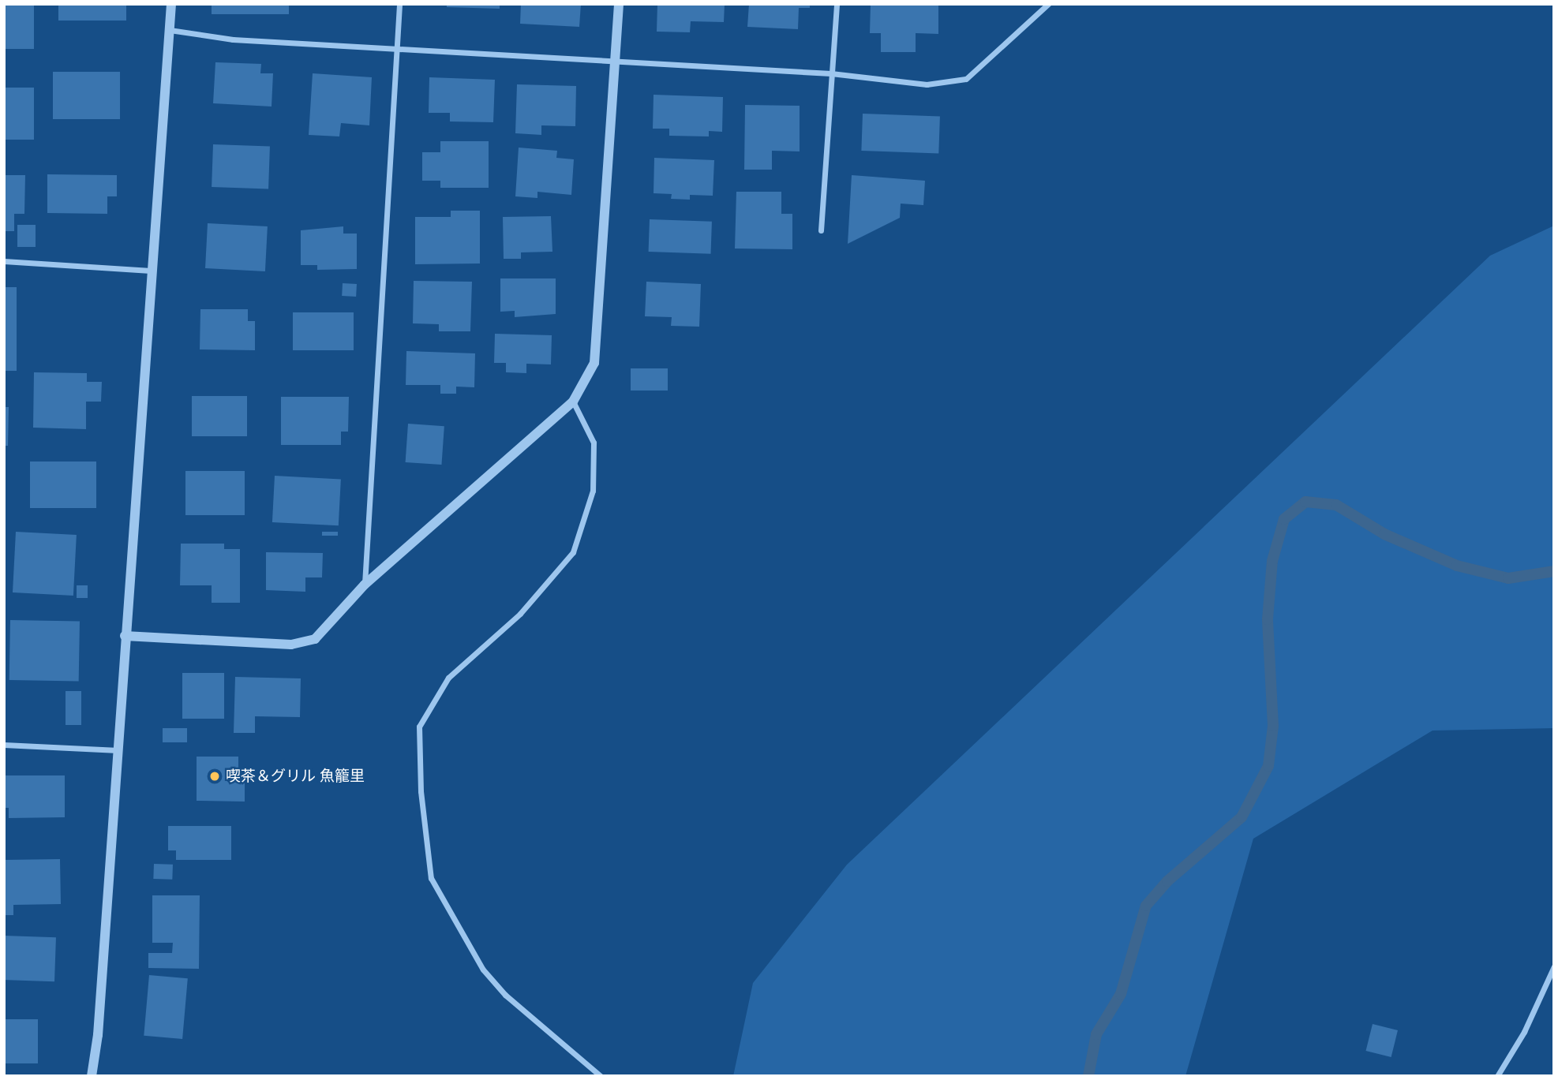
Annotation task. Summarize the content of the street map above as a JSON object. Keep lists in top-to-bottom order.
{
  "places": ["喫茶＆グリル 魚籠里"]
}
